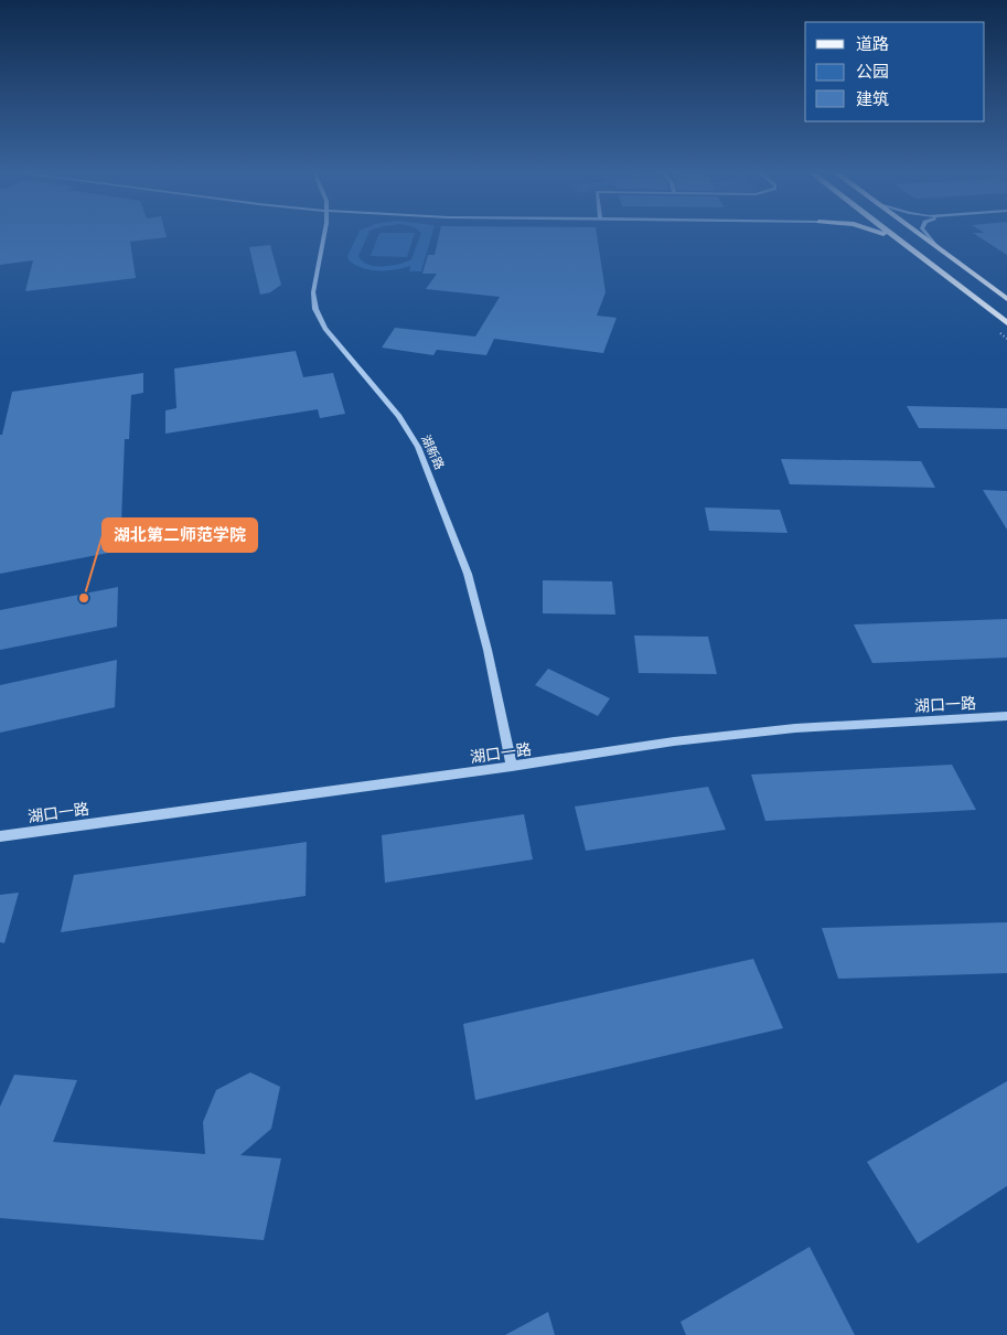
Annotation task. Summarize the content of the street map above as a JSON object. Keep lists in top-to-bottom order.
{
  "streets": {
    "street": ["湖新路", "湖口一路"]
  },
  "crossings": [
    ["湖新路", "湖口一路"]
  ],
  "places": ["湖北第二师范学院"],
  "legend": ["道路", "公园", "建筑"]
}
